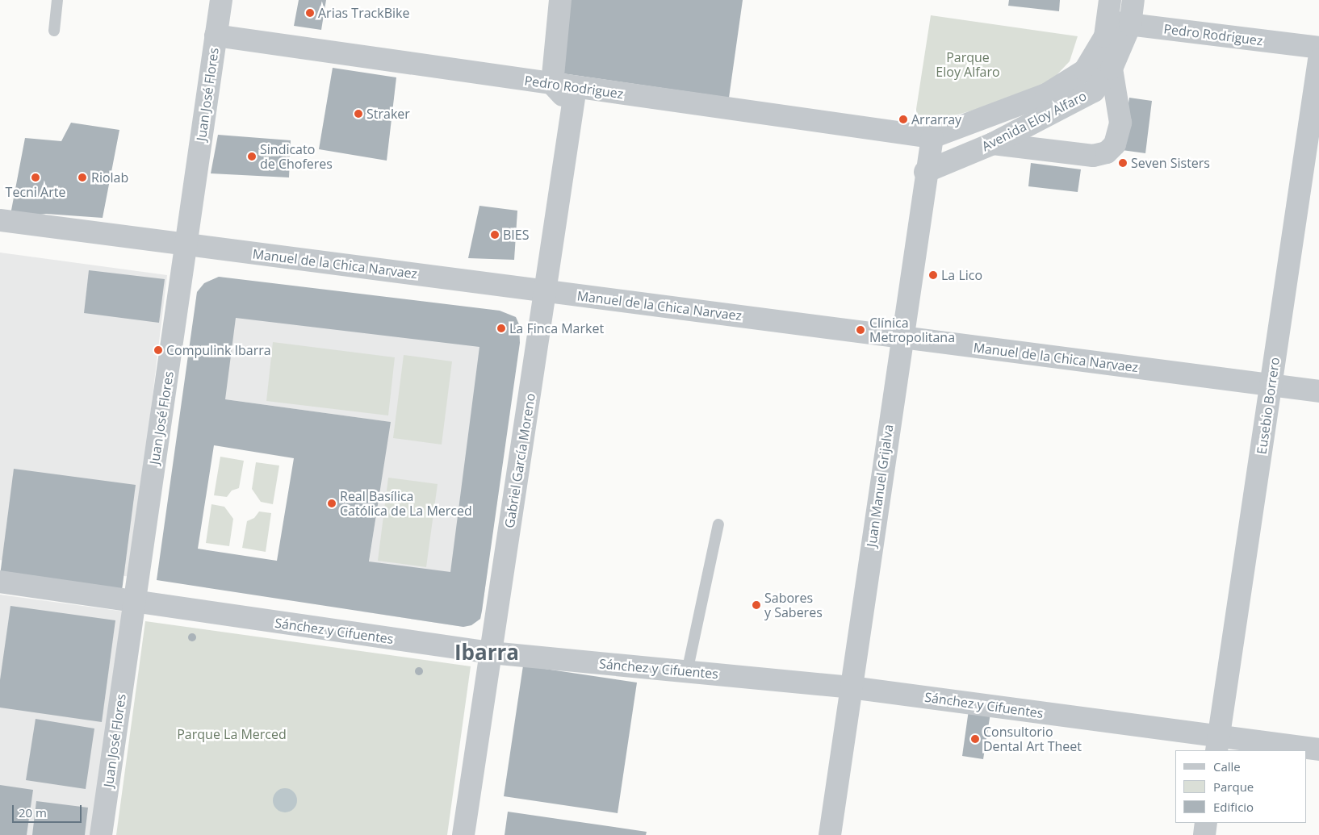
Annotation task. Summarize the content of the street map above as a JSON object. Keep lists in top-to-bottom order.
{
  "streets": {
    "street": [
      "Pedro Rodriguez",
      "Juan José Flores",
      "Avenida Eloy Alfaro",
      "Manuel de la Chica Narvaez",
      "Eusebio Borrero",
      "Gabriel García Moreno",
      "Juan Manuel Grijalva",
      "Sánchez y Cifuentes"
    ]
  },
  "crossings": [
    ["Pedro Rodriguez", "Juan José Flores"],
    ["Pedro Rodriguez", "Avenida Eloy Alfaro"],
    ["Pedro Rodriguez", "Gabriel García Moreno"],
    ["Pedro Rodriguez", "Juan Manuel Grijalva"],
    ["Juan José Flores", "Manuel de la Chica Narvaez"],
    ["Juan José Flores", "Sánchez y Cifuentes"],
    ["Avenida Eloy Alfaro", "Juan Manuel Grijalva"],
    ["Manuel de la Chica Narvaez", "Eusebio Borrero"],
    ["Manuel de la Chica Narvaez", "Gabriel García Moreno"],
    ["Manuel de la Chica Narvaez", "Juan Manuel Grijalva"],
    ["Eusebio Borrero", "Sánchez y Cifuentes"],
    ["Gabriel García Moreno", "Sánchez y Cifuentes"],
    ["Juan Manuel Grijalva", "Sánchez y Cifuentes"]
  ],
  "districts": ["Ibarra"],
  "parks": ["Parque Eloy Alfaro", "Parque La Merced"],
  "places": [
    "Arias TrackBike",
    "Straker",
    "Arrarray",
    "Sindicato de Choferes",
    "Seven Sisters",
    "Tecni Arte",
    "Riolab",
    "BIES",
    "La Lico",
    "La Finca Market",
    "Clínica Metropolitana",
    "Compulink Ibarra",
    "Real Basílica Católica de La Merced",
    "Sabores y Saberes",
    "Consultorio Dental Art Theet"
  ],
  "legend": ["Calle", "Parque", "Edificio"],
  "scale_bar": "20 m"
}
